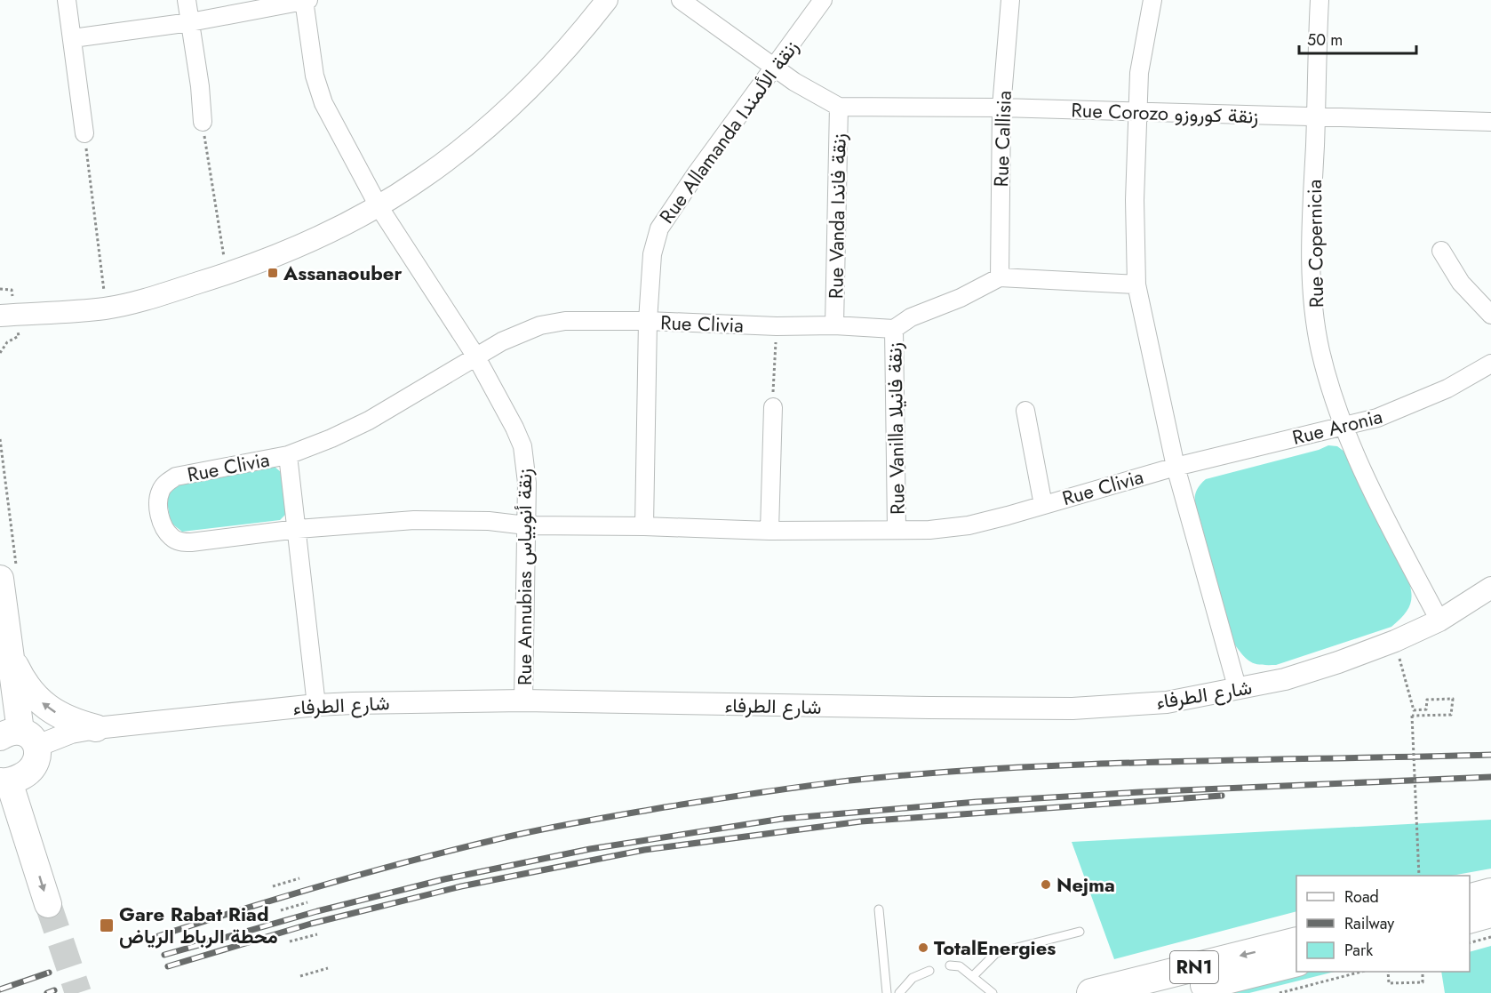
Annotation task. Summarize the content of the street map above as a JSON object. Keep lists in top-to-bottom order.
{
  "streets": {
    "highway": ["RN1"],
    "street": [
      "Rue Corozo زنقة كوروزو",
      "Rue Allamanda زنقة الألمندا",
      "Rue Callisia",
      "Rue Vanda زنقة فاندا",
      "Rue Copernicia",
      "Rue Clivia",
      "Rue Aronia",
      "Rue Vanilla زنقة فانيلا",
      "Rue Annubias زنقة أنوبياس",
      "شارع الطرفاء"
    ]
  },
  "crossings": [
    ["Rue Corozo زنقة كوروزو", "Rue Callisia"],
    ["Rue Corozo زنقة كوروزو", "Rue Vanda زنقة فاندا"],
    ["Rue Corozo زنقة كوروزو", "Rue Copernicia"],
    ["Rue Allamanda زنقة الألمندا", "Rue Clivia"],
    ["Rue Vanda زنقة فاندا", "Rue Clivia"],
    ["Rue Copernicia", "Rue Aronia"],
    ["Rue Copernicia", "شارع الطرفاء"],
    ["Rue Clivia", "Rue Aronia"],
    ["Rue Clivia", "Rue Vanilla زنقة فانيلا"],
    ["Rue Clivia", "Rue Annubias زنقة أنوبياس"],
    ["Rue Clivia", "شارع الطرفاء"],
    ["Rue Annubias زنقة أنوبياس", "شارع الطرفاء"]
  ],
  "places": {
    "transit": ["Assanaouber", "Gare Rabat Riad محطة الرباط الرياض"],
    "other": ["Nejma", "TotalEnergies"]
  },
  "legend": ["Road", "Railway", "Park"],
  "scale_bar": "50 m"
}
